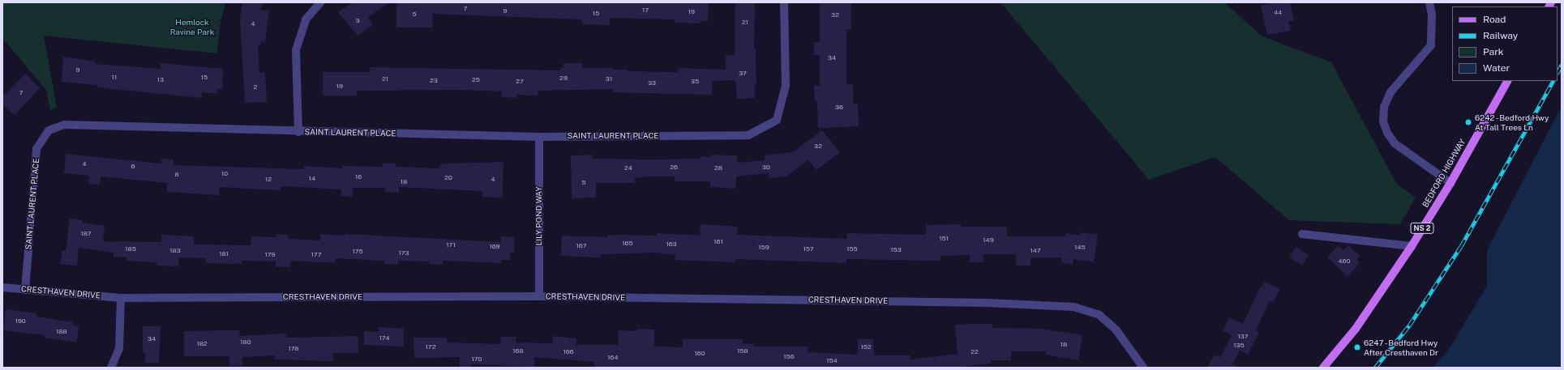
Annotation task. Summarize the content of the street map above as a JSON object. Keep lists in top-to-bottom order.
{
  "streets": {
    "main road": ["BEDFORD HIGHWAY", "NS 2"],
    "street": ["SAINT LAURENT PLACE", "LILY POND WAY", "CRESTHAVEN DRIVE"]
  },
  "crossings": [
    ["SAINT LAURENT PLACE", "LILY POND WAY"],
    ["SAINT LAURENT PLACE", "CRESTHAVEN DRIVE"],
    ["LILY POND WAY", "CRESTHAVEN DRIVE"]
  ],
  "parks": ["Hemlock Ravine Park"],
  "places": ["6242 - Bedford Hwy At Tall Trees Ln", "6247 - Bedford Hwy After Cresthaven Dr"],
  "house_numbers": [
    "7",
    "17",
    "9",
    "19",
    "44",
    "15",
    "5",
    "32",
    "3",
    "21",
    "4",
    "34",
    "9",
    "37",
    "11",
    "15",
    "29",
    "21",
    "31",
    "13",
    "25",
    "23",
    "27",
    "35",
    "33",
    "19",
    "2",
    "7",
    "36",
    "32",
    "4",
    "6",
    "26",
    "30",
    "24",
    "28",
    "10",
    "8",
    "16",
    "20",
    "14",
    "12",
    "4",
    "18",
    "5",
    "187",
    "151",
    "149",
    "161",
    "165",
    "163",
    "171",
    "167",
    "169",
    "159",
    "145",
    "185",
    "157",
    "155",
    "153",
    "183",
    "147",
    "175",
    "173",
    "181",
    "179",
    "177",
    "460",
    "190",
    "188",
    "137",
    "174",
    "34",
    "180",
    "182",
    "18",
    "135",
    "172",
    "152",
    "178",
    "168",
    "158",
    "166",
    "22",
    "160",
    "156",
    "164",
    "170",
    "154"
  ],
  "legend": [
    "Road",
    "Railway",
    "Park",
    "Water"
  ]
}
